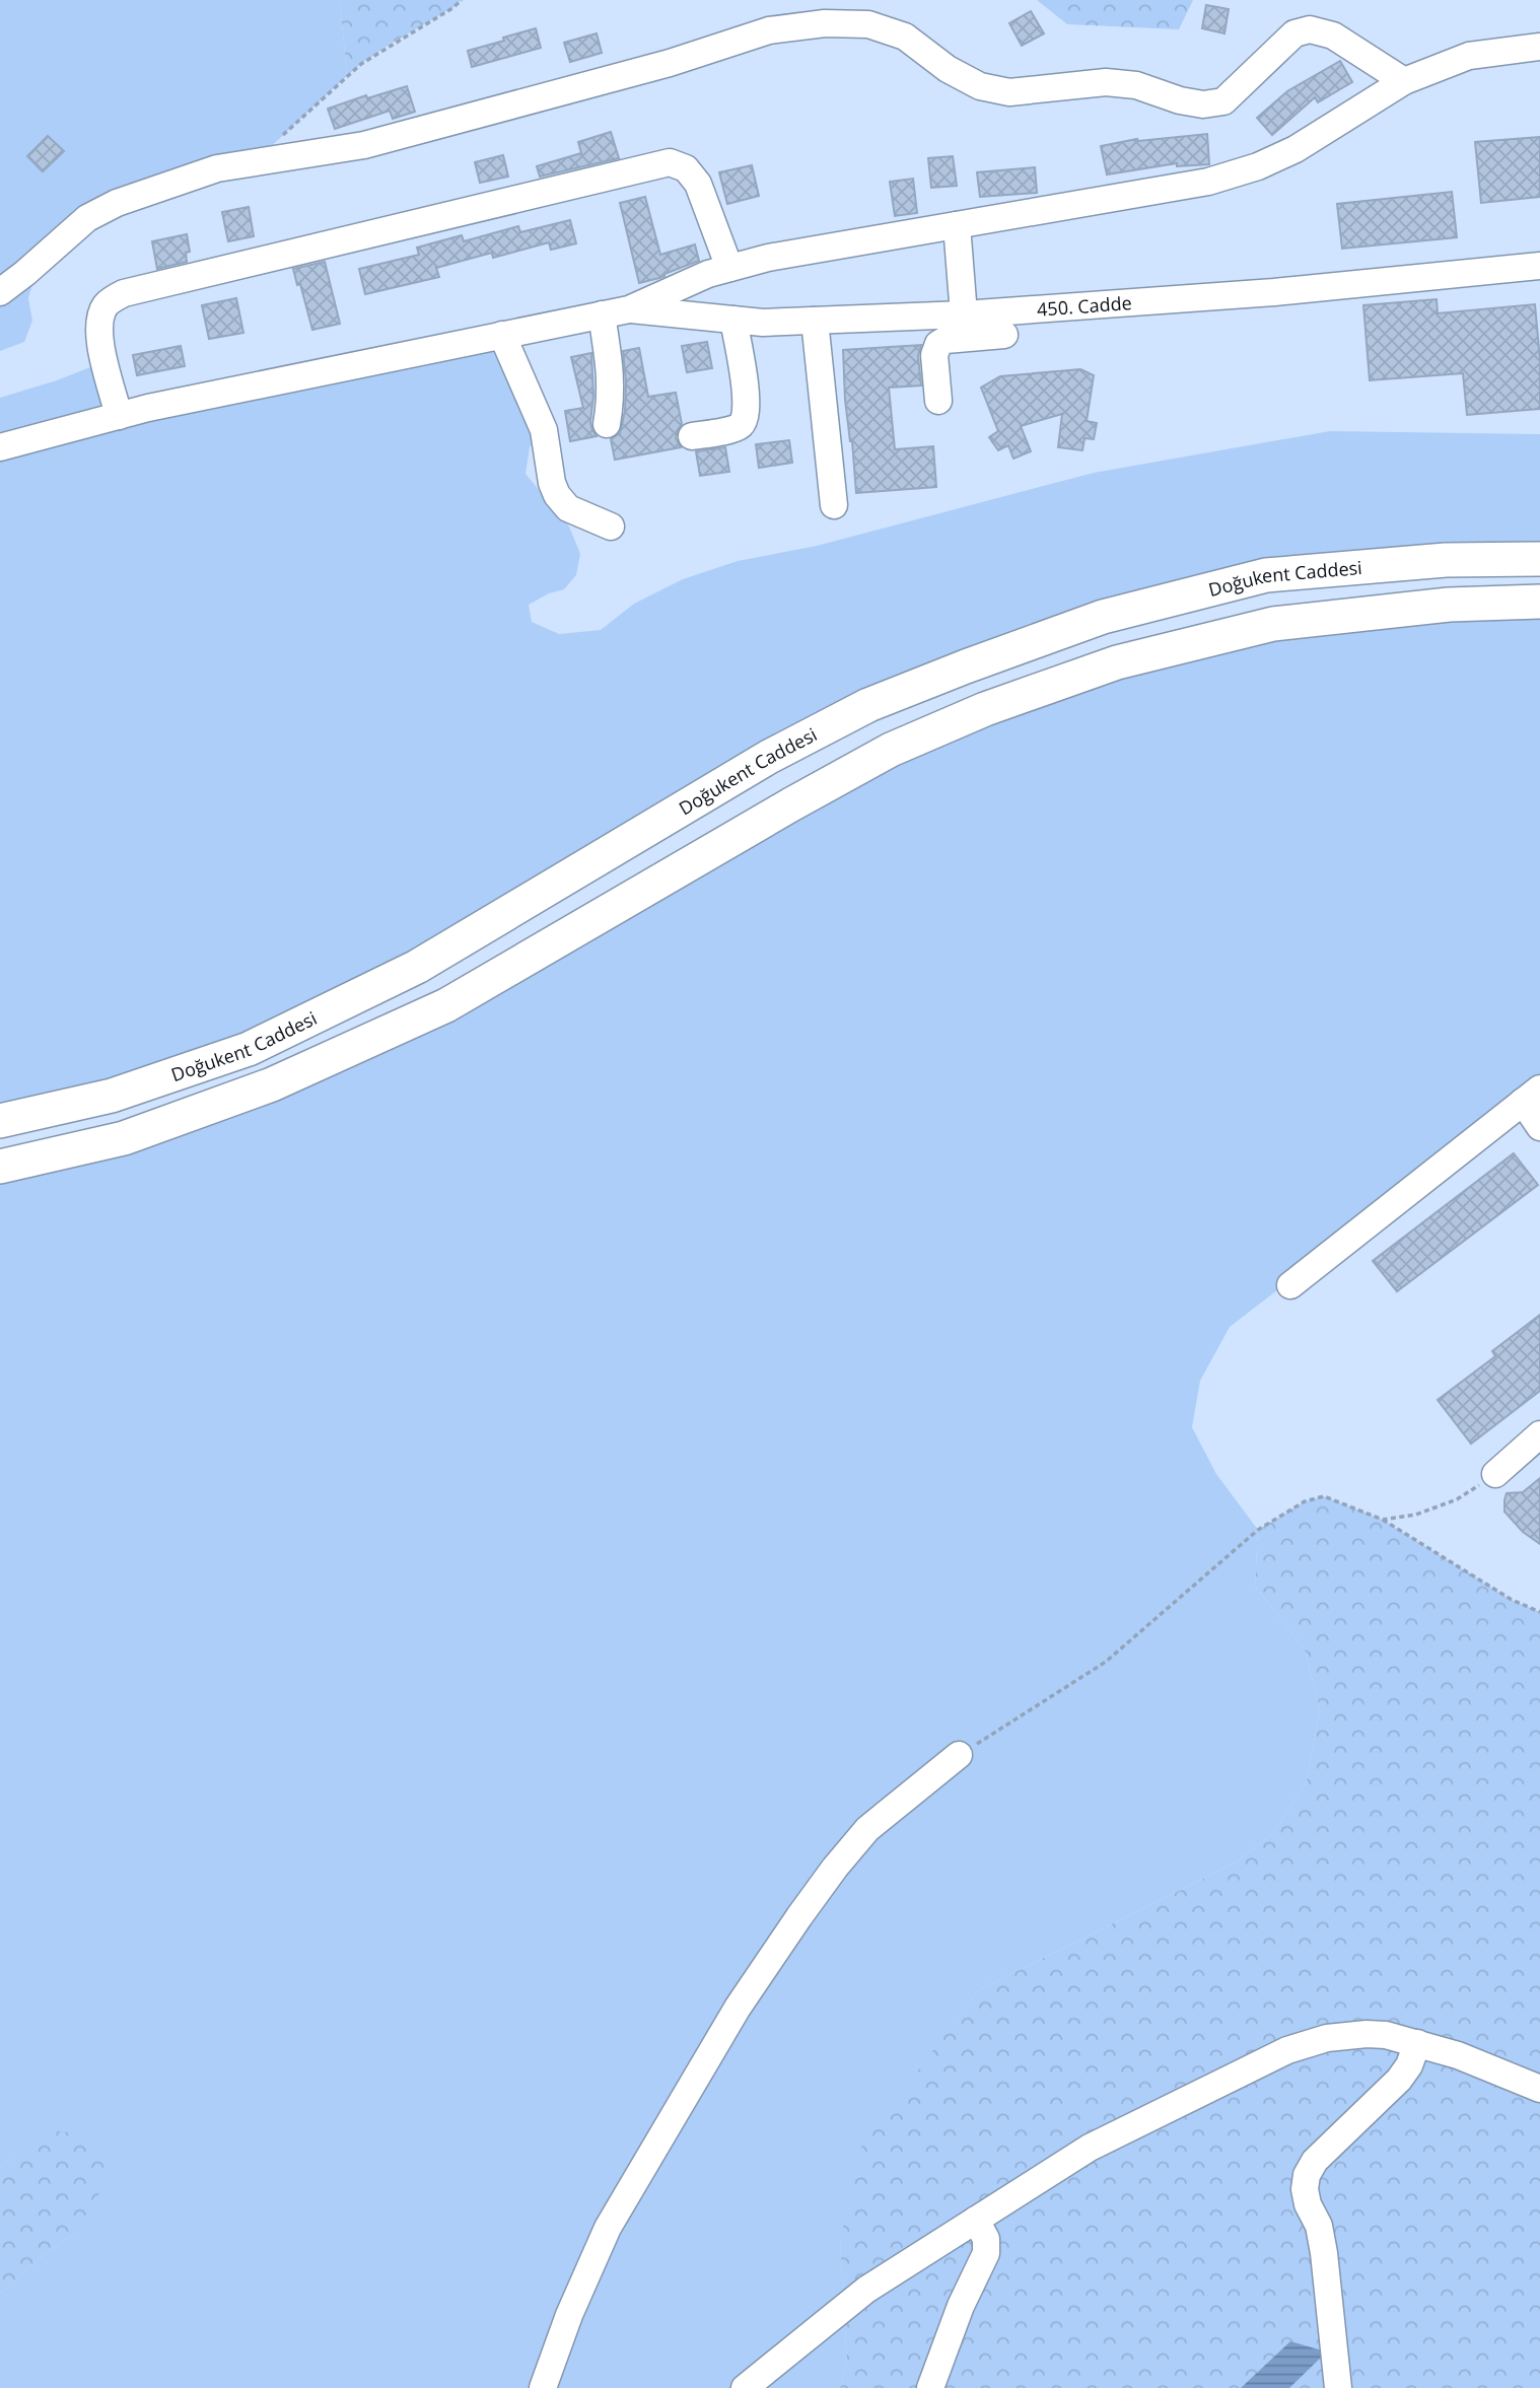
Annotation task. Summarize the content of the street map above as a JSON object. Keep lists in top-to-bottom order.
{
  "streets": {
    "main road": ["Doğukent Caddesi"],
    "street": ["450. Cadde"]
  }
}
